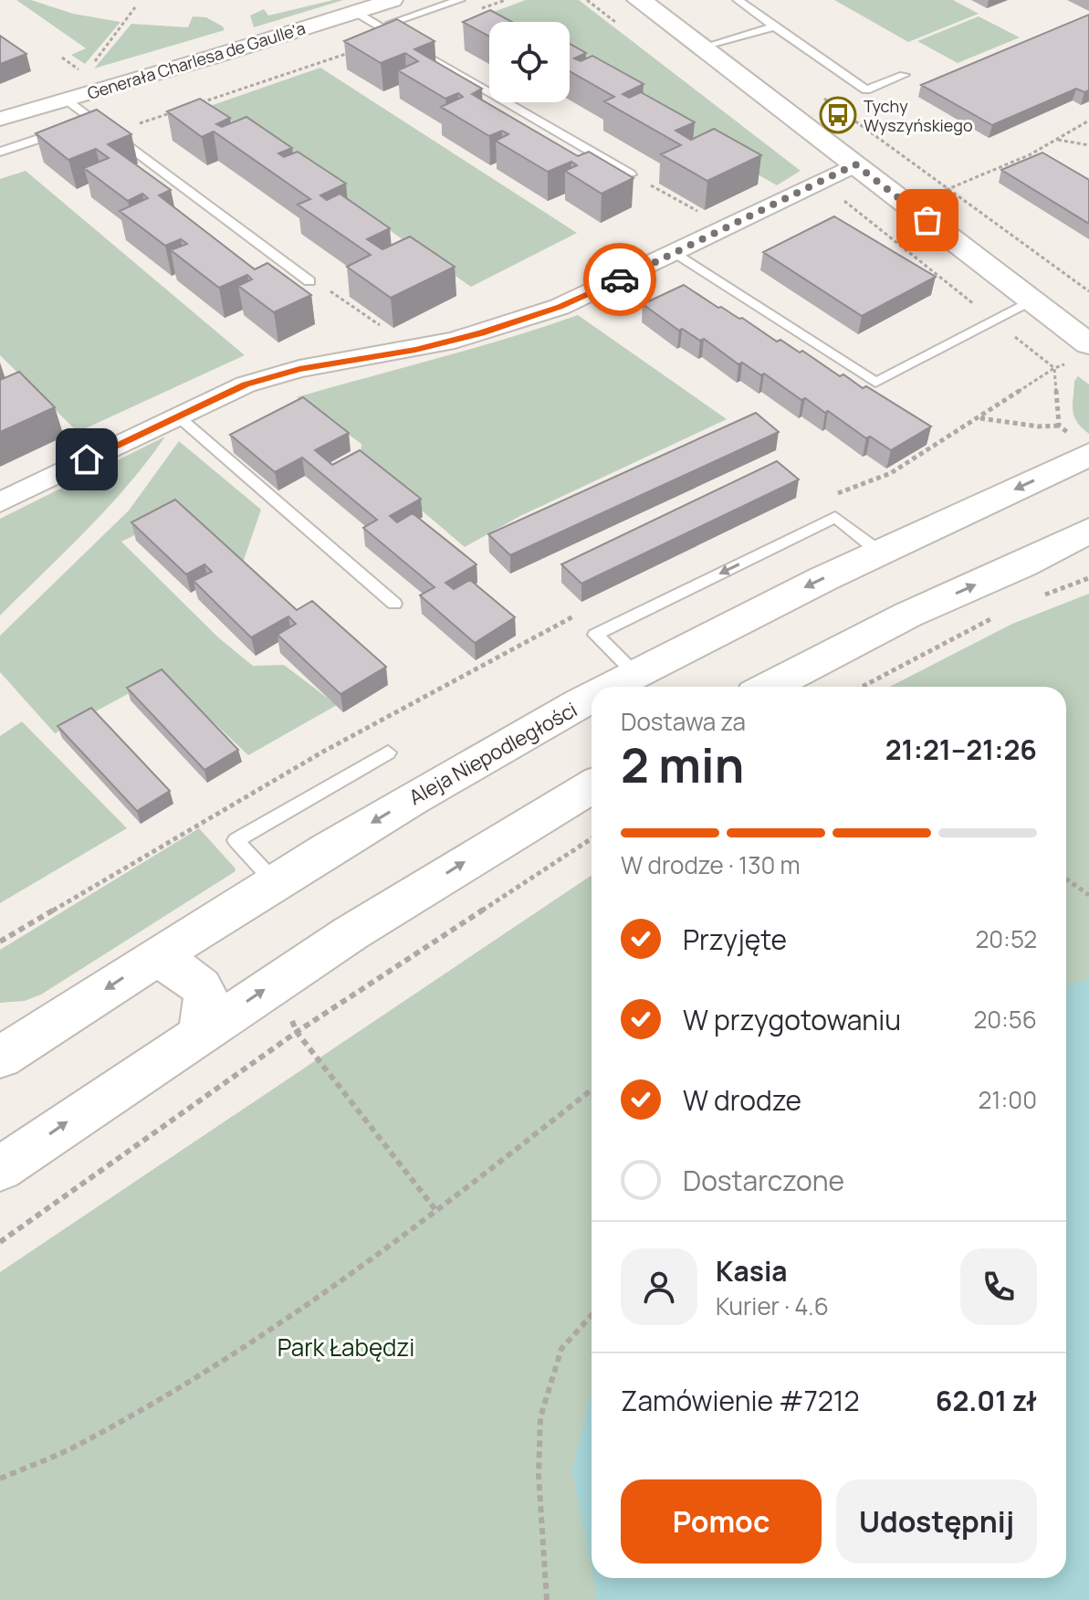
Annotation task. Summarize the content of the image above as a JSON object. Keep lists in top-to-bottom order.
{
  "streets": {
    "street": ["Generała Charlesa de Gaulle'a", "Aleja Niepodległości"]
  },
  "parks": ["Park Łabędzi"],
  "places": {
    "bus stop": ["Tychy Wyszyńskiego"]
  },
  "page": {
    "heading": ["2 min", "Dostawa za", "21:21–21:26"],
    "panel": [
      "Kasia",
      "Kurier · 4.6",
      "Zamówienie #7212",
      "62.01 zł"
    ],
    "bar": "W drodze · 130 m",
    "list": [
      ["Przyjęte", "20:52"],
      ["W przygotowaniu", "20:56"],
      ["W drodze", "21:00"],
      "Dostarczone"
    ],
    "buttons": ["Pomoc", "Udostępnij"]
  }
}
